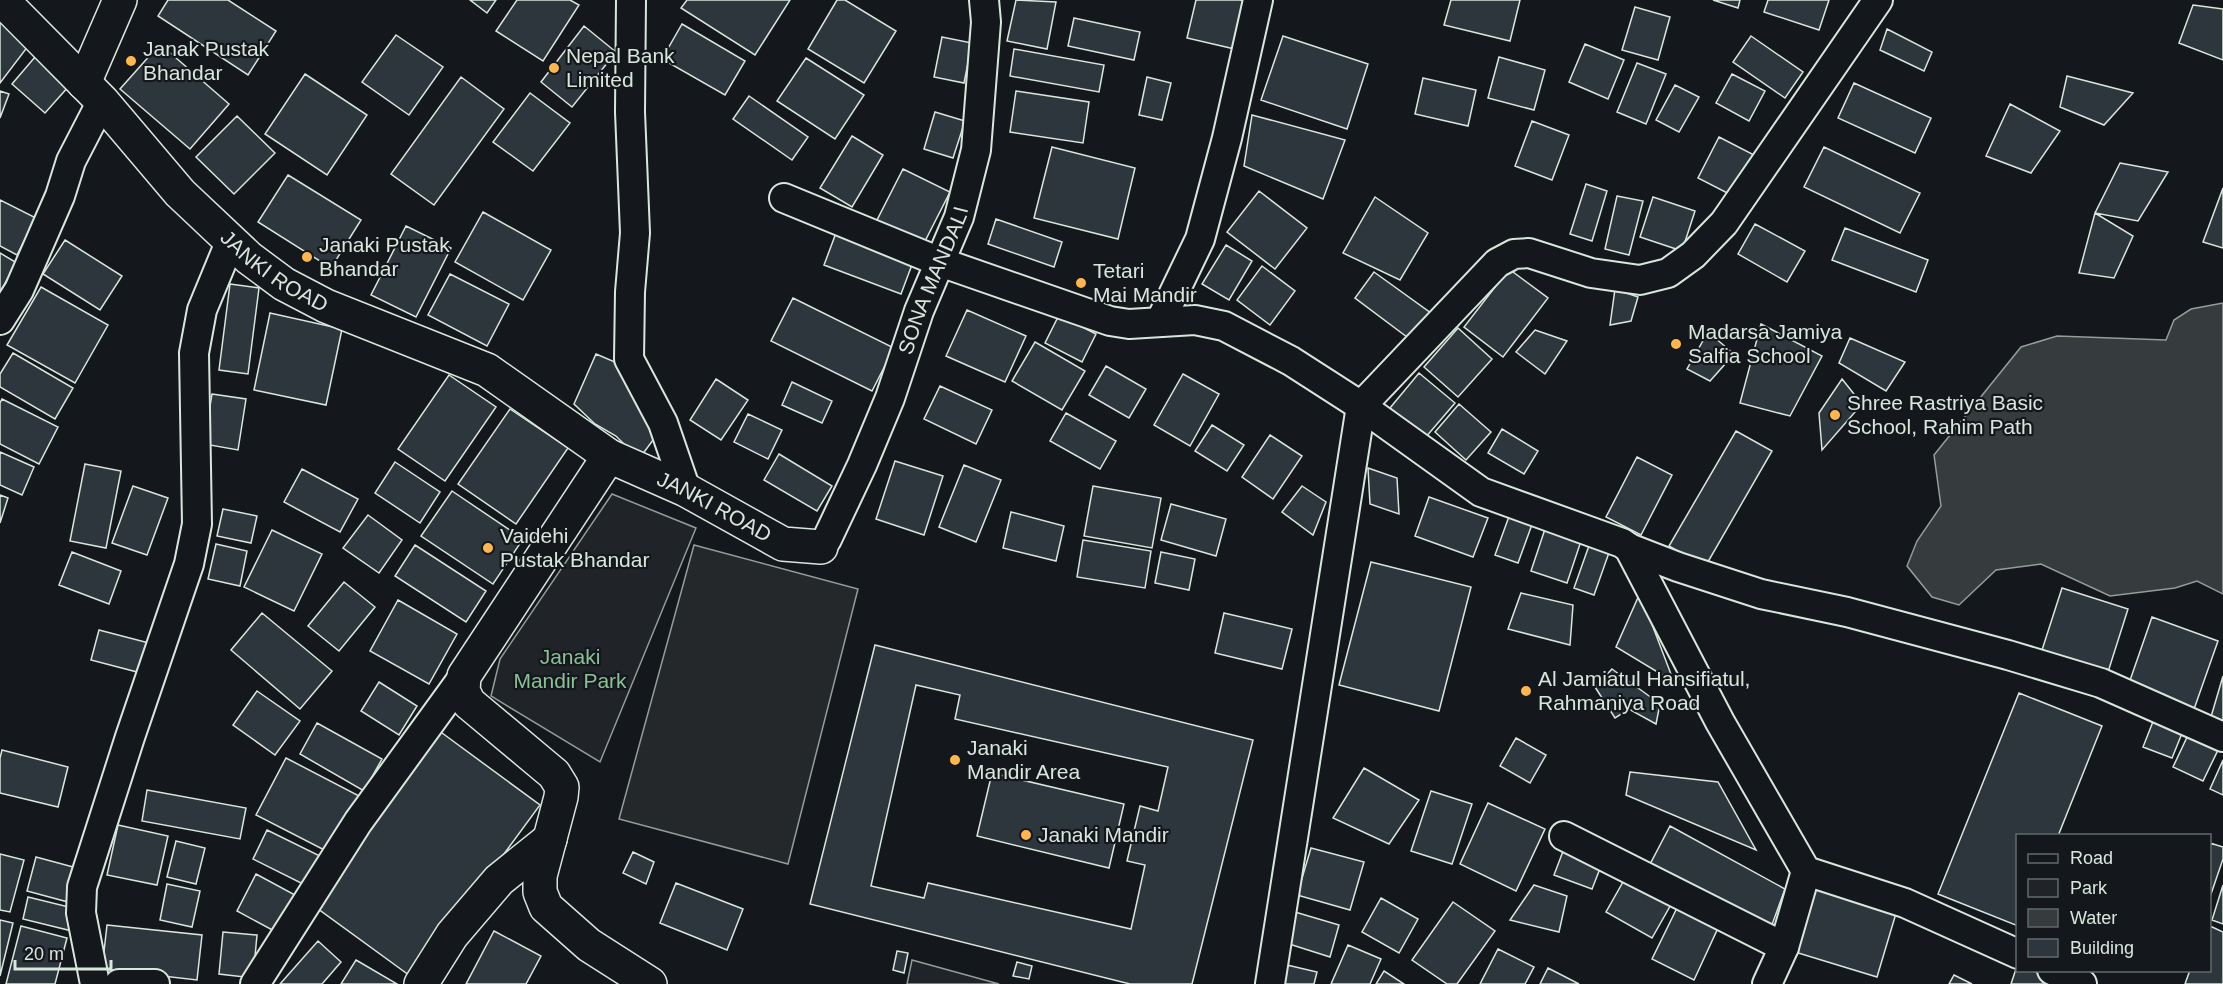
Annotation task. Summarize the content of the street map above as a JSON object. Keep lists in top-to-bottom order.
{
  "streets": {
    "street": ["JANKI ROAD", "SONA MANDALI"]
  },
  "crossings": [
    ["JANKI ROAD", "SONA MANDALI"]
  ],
  "parks": ["Janaki Mandir Park"],
  "places": [
    "Janak Pustak Bhandar",
    "Nepal Bank Limited",
    "Janaki Pustak Bhandar",
    "Tetari Mai Mandir",
    "Madarsa Jamiya Salfia School",
    "Shree Rastriya Basic School, Rahim Path",
    "Vaidehi Pustak Bhandar",
    "Al Jamiatul Hansifiatul, Rahmaniya Road",
    "Janaki Mandir Area",
    "Janaki Mandir"
  ],
  "legend": [
    "Road",
    "Park",
    "Water",
    "Building"
  ],
  "scale_bar": "20 m"
}
